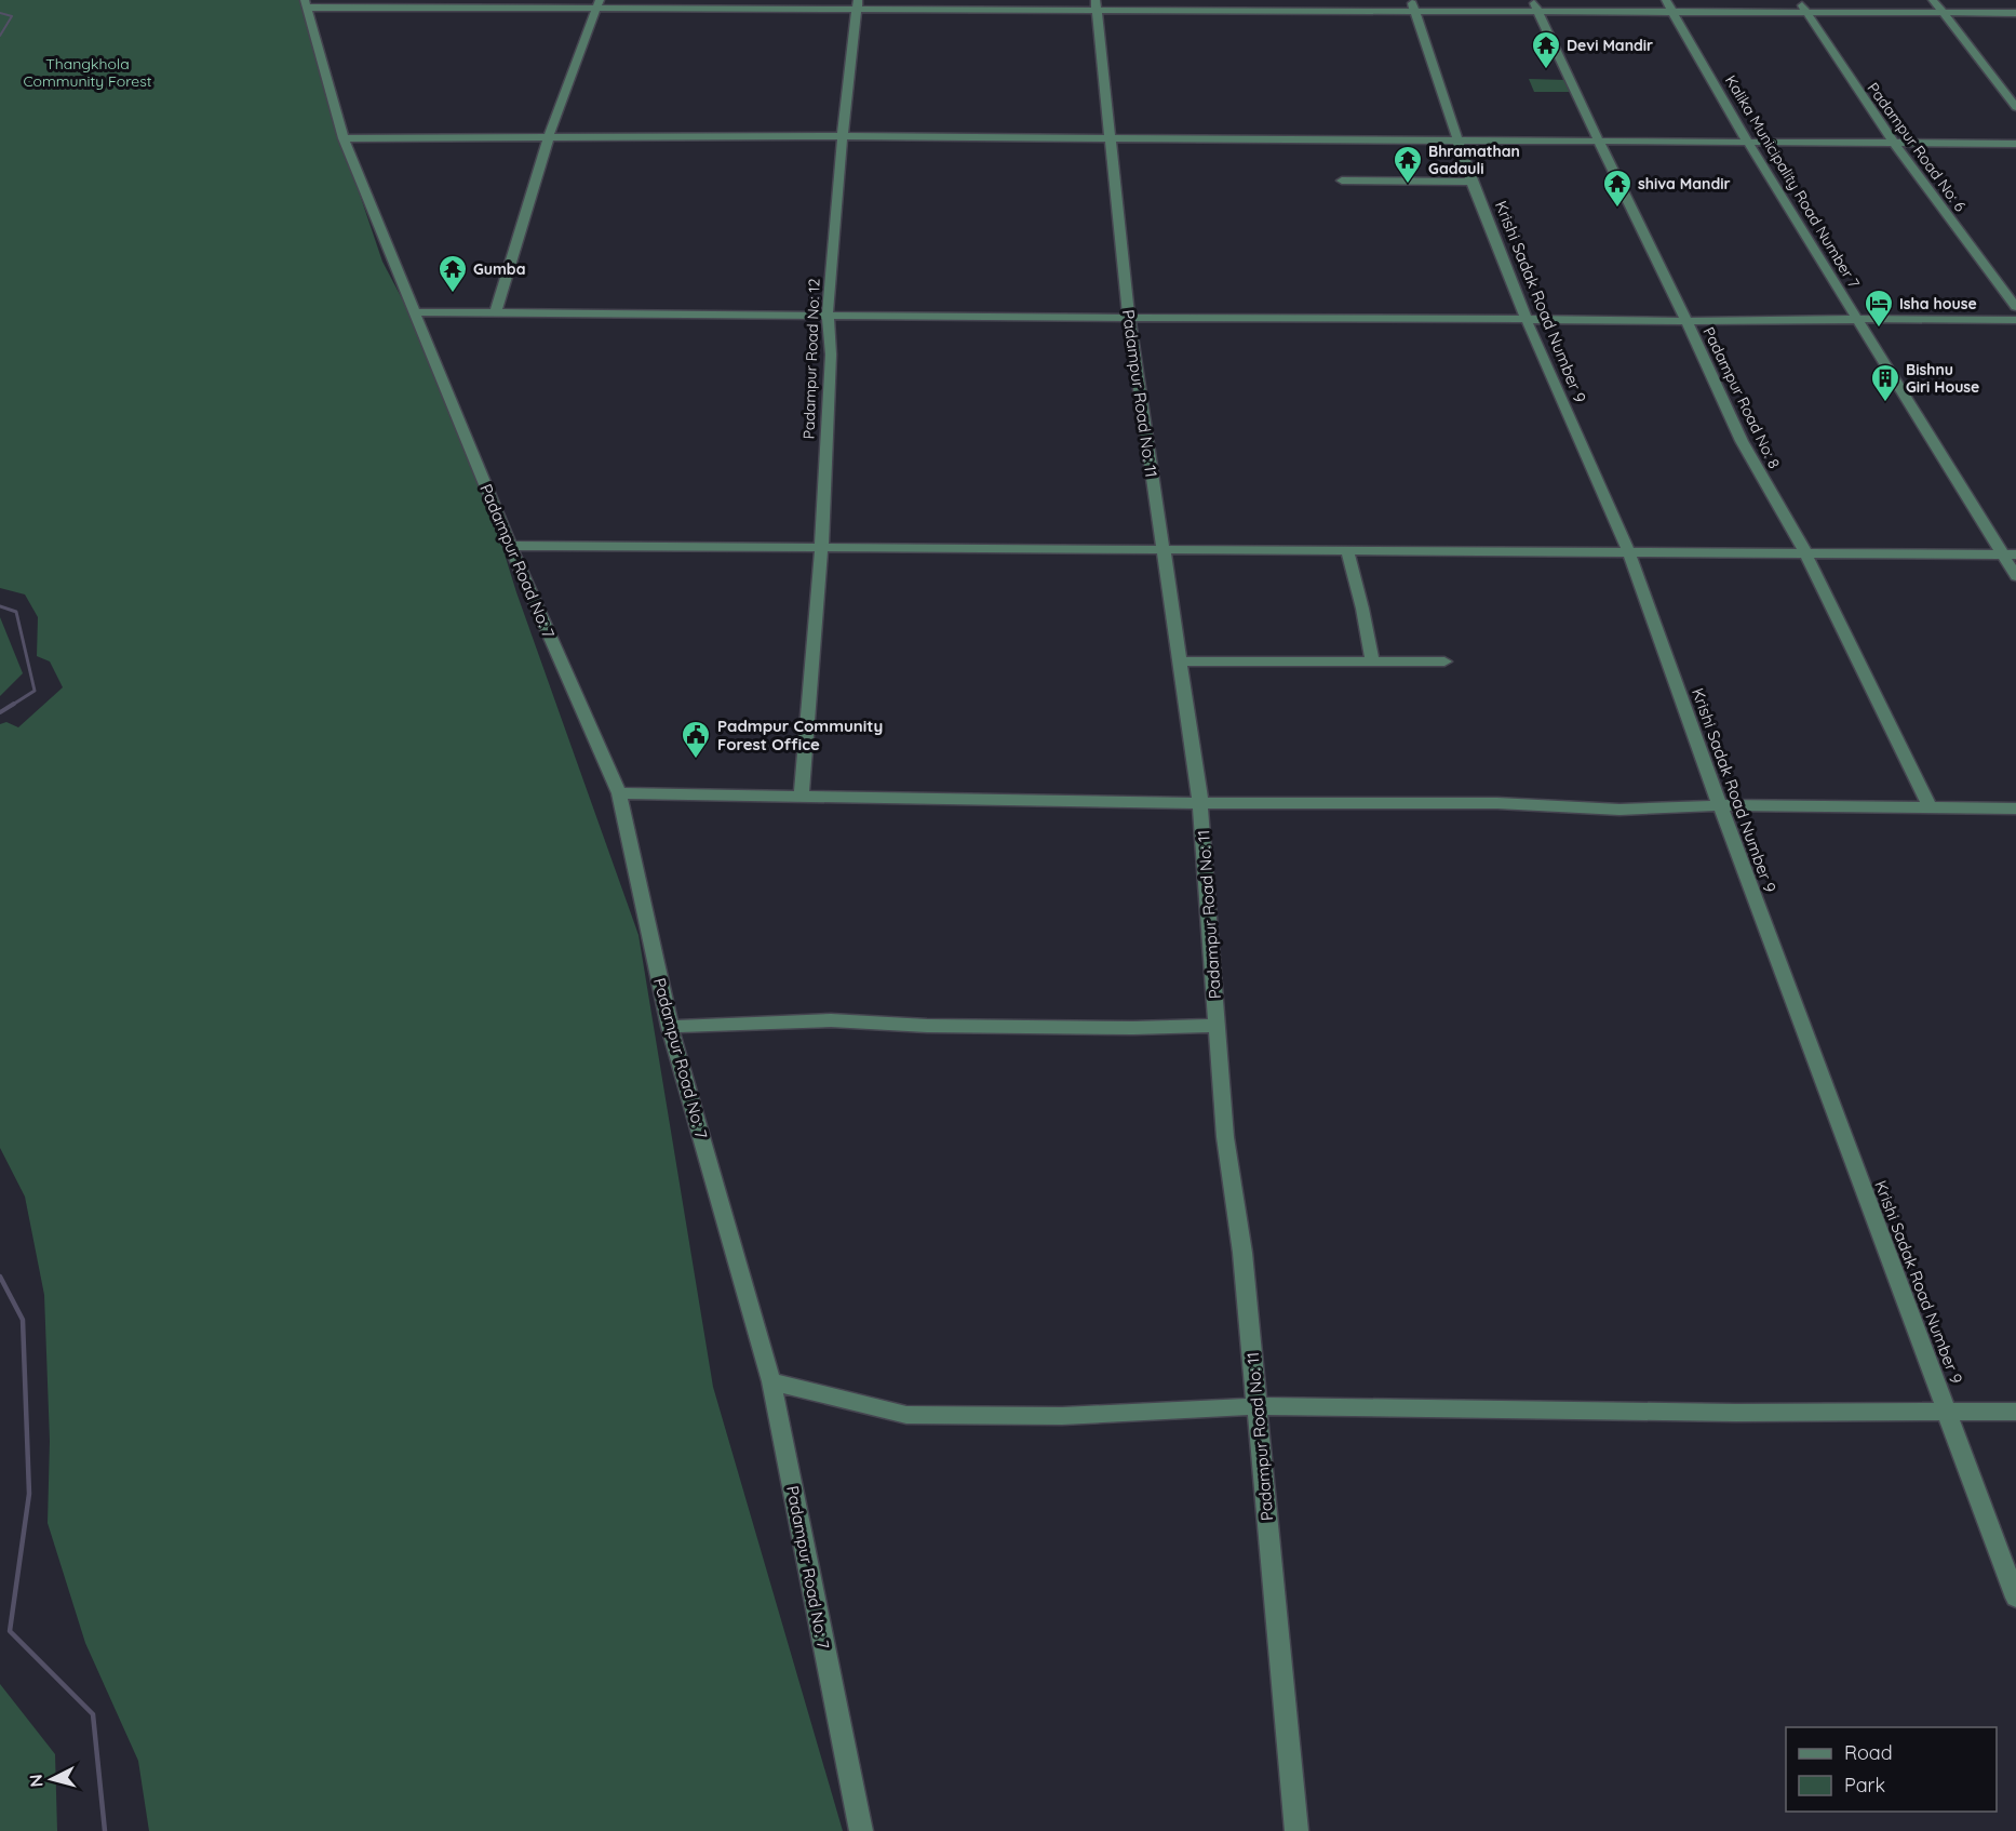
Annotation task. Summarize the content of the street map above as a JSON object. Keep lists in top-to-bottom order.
{
  "streets": {
    "street": [
      "Padampur Road No: 6",
      "Kalika Municipality Road Number 7",
      "Krishi Sadak Road Number 9",
      "Padampur Road No: 12",
      "Padampur Road No: 11",
      "Padampur Road No: 8",
      "Padampur Road No: 7"
    ]
  },
  "parks": ["Thangkhola Community Forest"],
  "places": {
    "temple": [
      "Devi Mandir",
      "Bhramathan Gadauli",
      "shiva Mandir",
      "Gumba"
    ],
    "hotel": ["Isha house"],
    "building": ["Bishnu Giri House"],
    "public building": ["Padmpur Community Forest Office"]
  },
  "legend": ["Road", "Park"],
  "north": "left"
}
